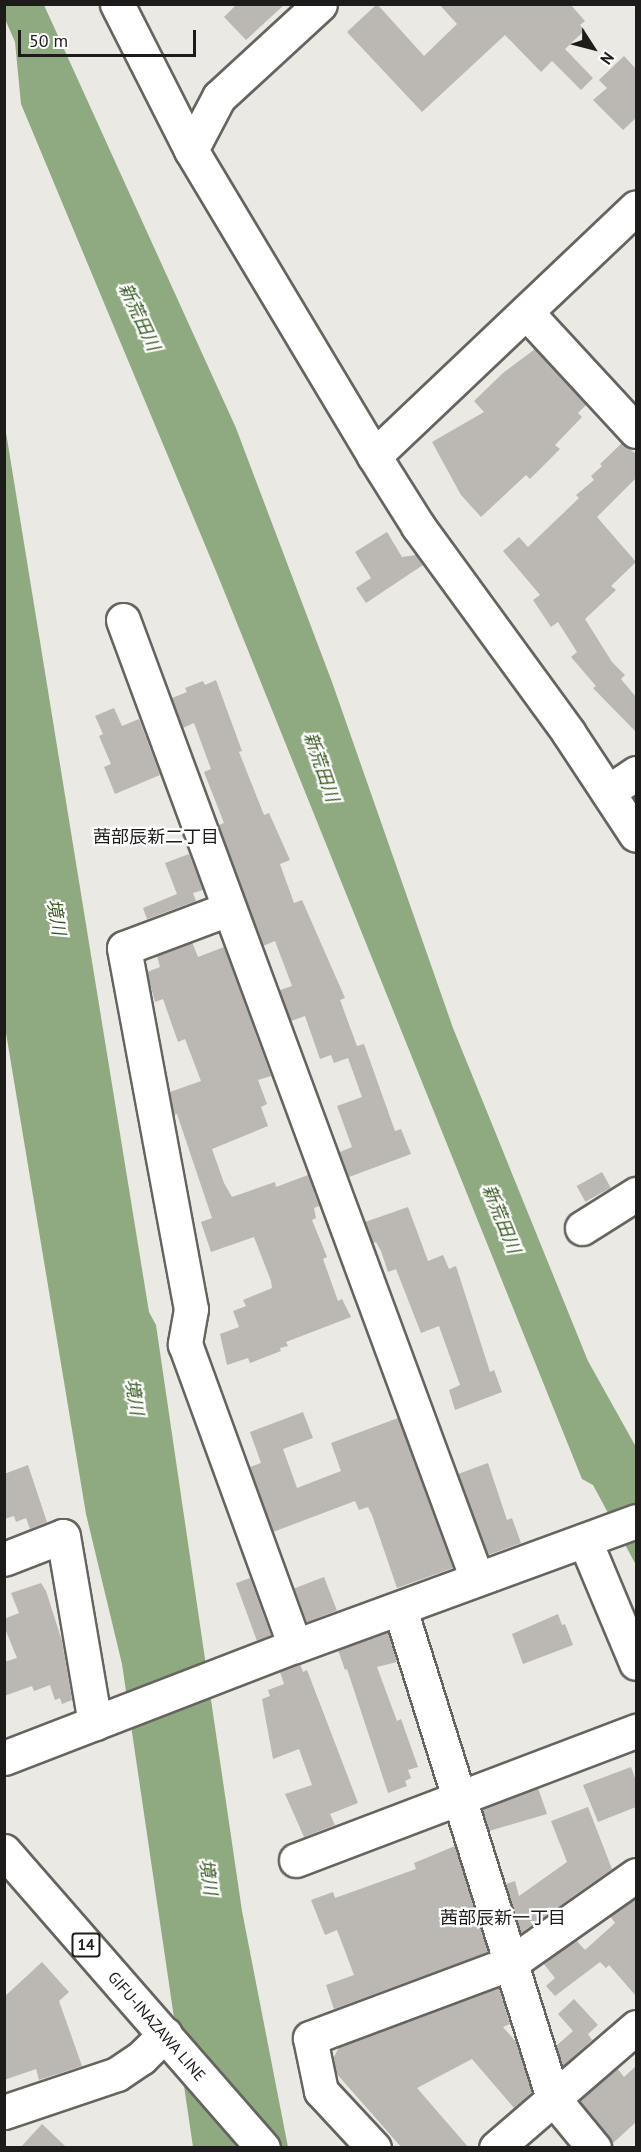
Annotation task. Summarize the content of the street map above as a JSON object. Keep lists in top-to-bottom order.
{
  "streets": {
    "street": ["14", "GIFU-INAZAWA LINE"]
  },
  "districts": ["茜部辰新二丁目", "茜部辰新一丁目"],
  "water": ["新荒田川", "境川"],
  "scale_bar": "50 m",
  "north": "bottom right"
}
